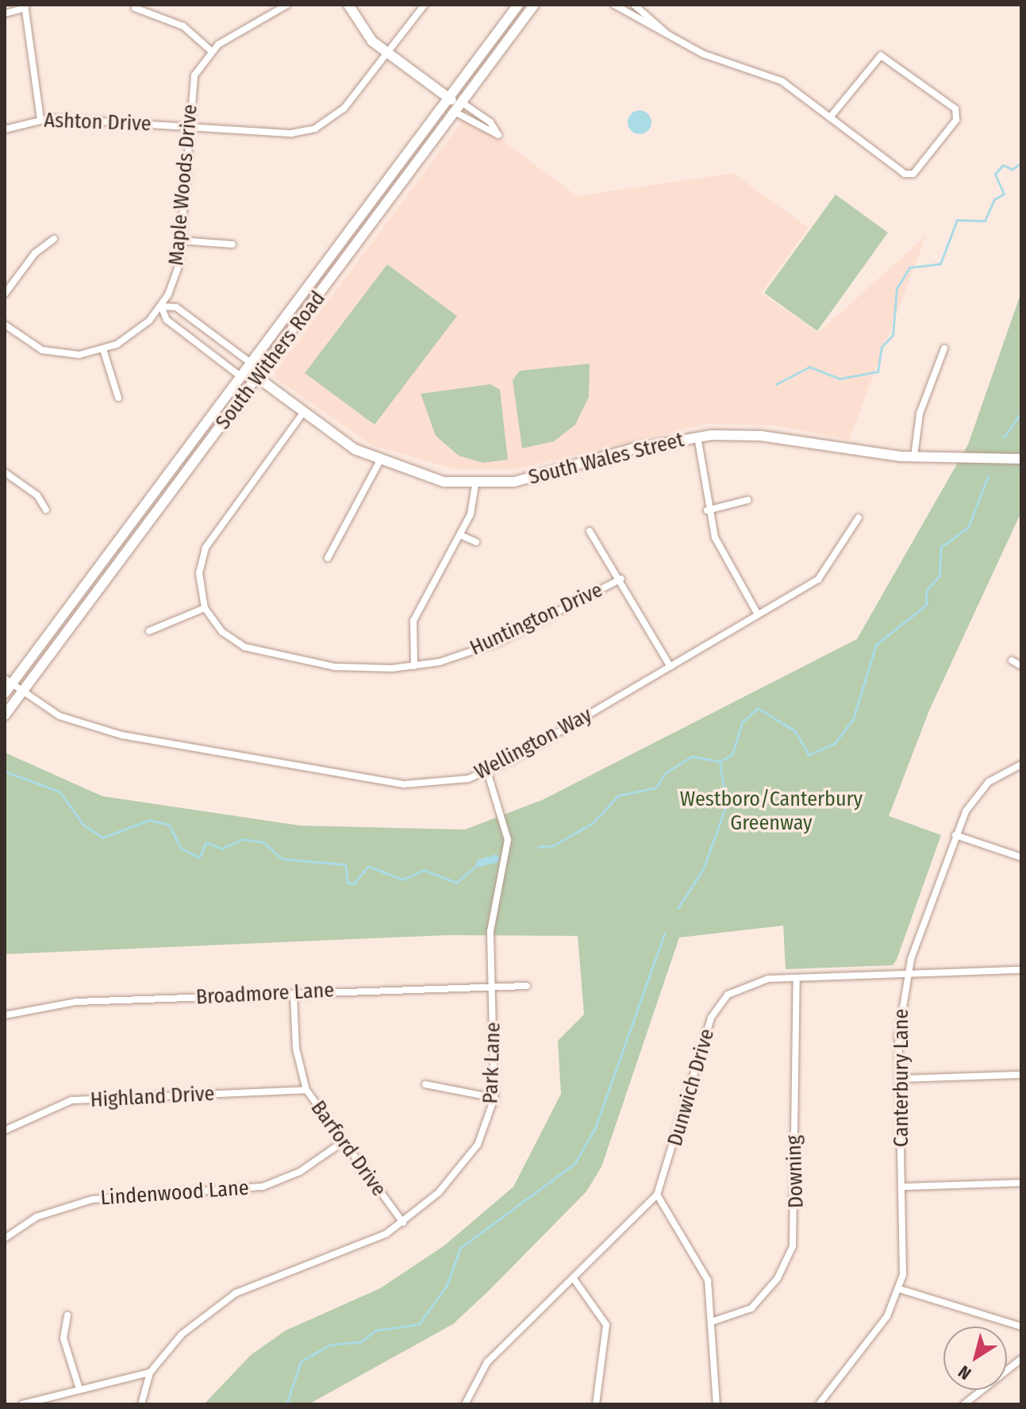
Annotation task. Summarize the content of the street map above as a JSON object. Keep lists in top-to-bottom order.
{
  "streets": {
    "main road": ["South Withers Road", "South Wales Street"],
    "street": [
      "Ashton Drive",
      "Maple Woods Drive",
      "Huntington Drive",
      "Wellington Way",
      "Broadmore Lane",
      "Park Lane",
      "Canterbury Lane",
      "Dunwich Drive",
      "Highland Drive",
      "Barford Drive",
      "Downing",
      "Lindenwood Lane"
    ]
  },
  "crossings": [
    ["Ashton Drive", "Maple Woods Drive"],
    ["South Withers Road", "South Wales Street"],
    ["South Withers Road", "Wellington Way"],
    ["South Wales Street", "Huntington Drive"],
    ["Wellington Way", "Park Lane"],
    ["Broadmore Lane", "Park Lane"],
    ["Broadmore Lane", "Barford Drive"],
    ["Park Lane", "Barford Drive"],
    ["Canterbury Lane", "Dunwich Drive"],
    ["Dunwich Drive", "Downing"],
    ["Highland Drive", "Barford Drive"],
    ["Barford Drive", "Lindenwood Lane"]
  ],
  "parks": ["Westboro/Canterbury Greenway"],
  "north": "bottom left"
}
